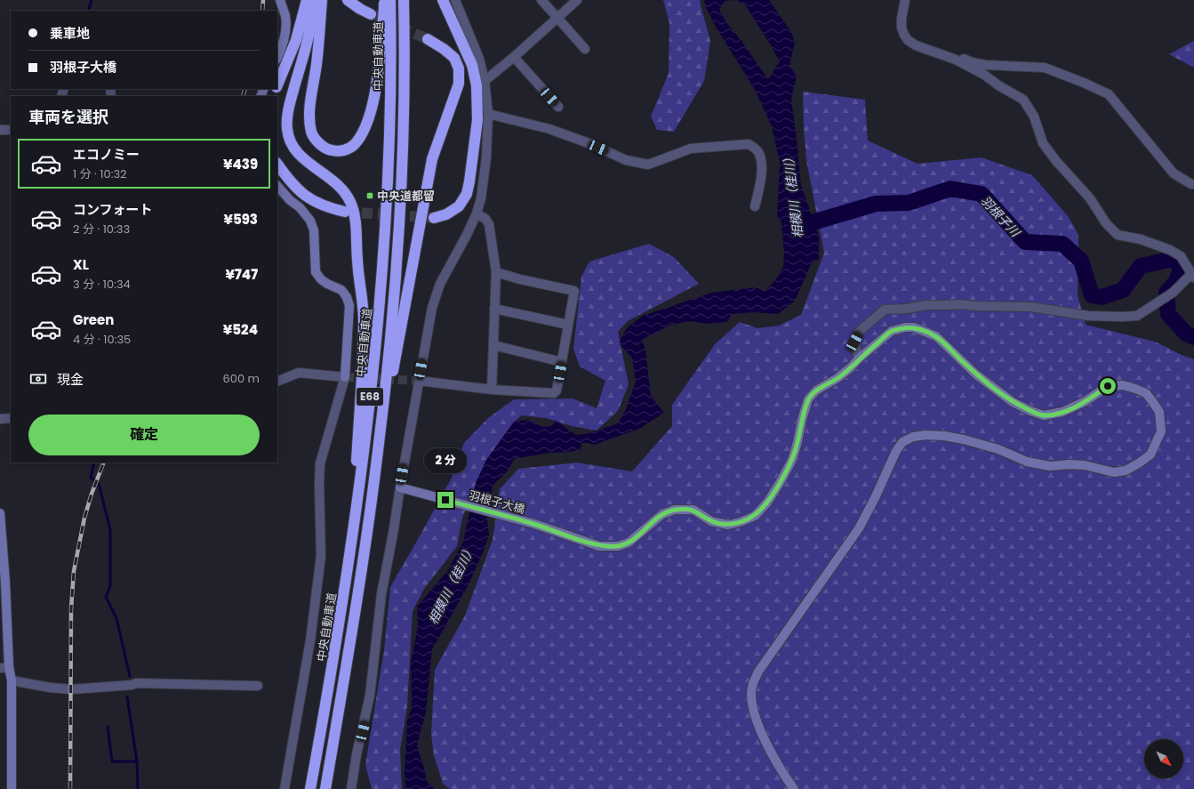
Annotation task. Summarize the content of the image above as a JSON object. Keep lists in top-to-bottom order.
{
  "streets": {
    "highway": ["中央自動車道", "E68"],
    "street": ["羽根子大橋"]
  },
  "water": ["相模川（桂川）", "羽根子川"],
  "places": {
    "transit": ["中央道都留"]
  },
  "north": "bottom right",
  "page": {
    "banner": ["乗車地", "羽根子大橋"],
    "heading": "車両を選択",
    "list": [
      {
        "name": "エコノミー",
        "note": "1 分 · 10:32",
        "value": "¥439"
      },
      {
        "name": "コンフォート",
        "note": "2 分 · 10:33",
        "value": "¥593"
      },
      {
        "name": "XL",
        "note": "3 分 · 10:34",
        "value": "¥747"
      },
      {
        "name": "Green",
        "note": "4 分 · 10:35",
        "value": "¥524"
      }
    ],
    "pay": ["現金", "600 m"],
    "buttons": "確定",
    "bubble": "2 分"
  }
}
